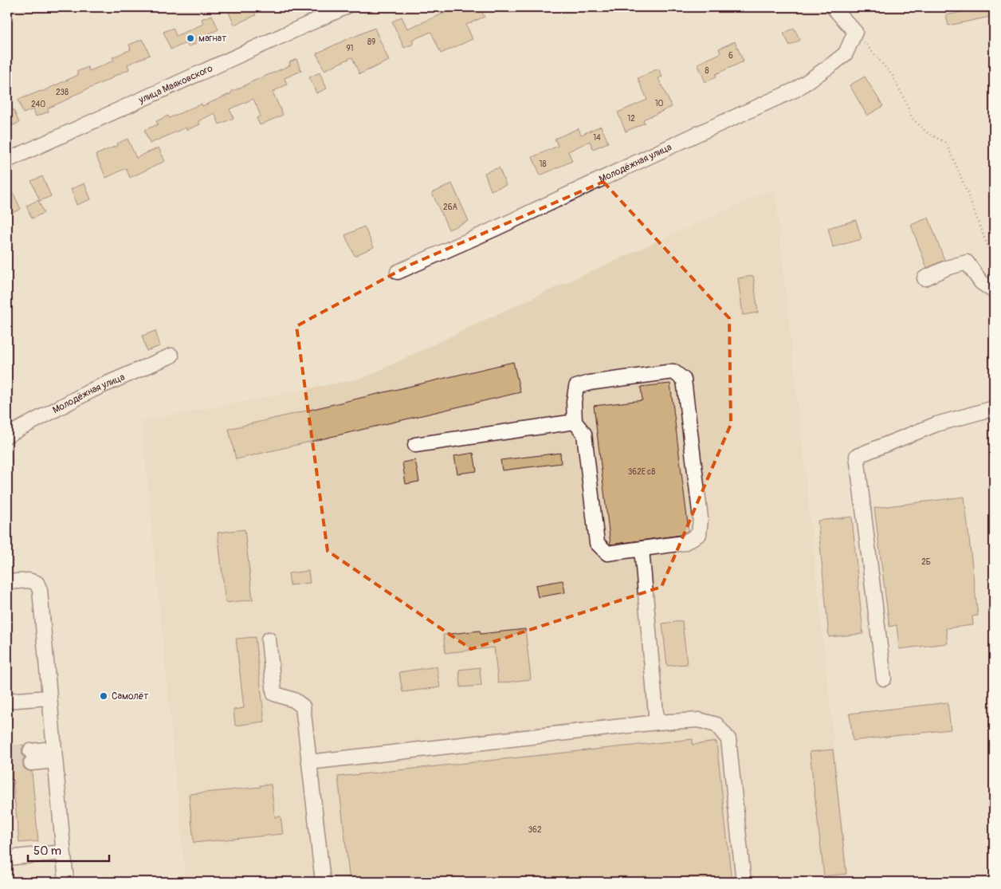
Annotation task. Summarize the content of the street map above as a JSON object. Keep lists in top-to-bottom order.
{
  "streets": {
    "street": ["улица Маяковского", "Молодёжная улица"]
  },
  "places": ["магнат", "Самолёт"],
  "house_numbers": [
    "89",
    "91",
    "6",
    "8",
    "238",
    "10",
    "240",
    "12",
    "14",
    "18",
    "26А",
    "362Е с8",
    "2Б",
    "362"
  ],
  "scale_bar": "50 m"
}
